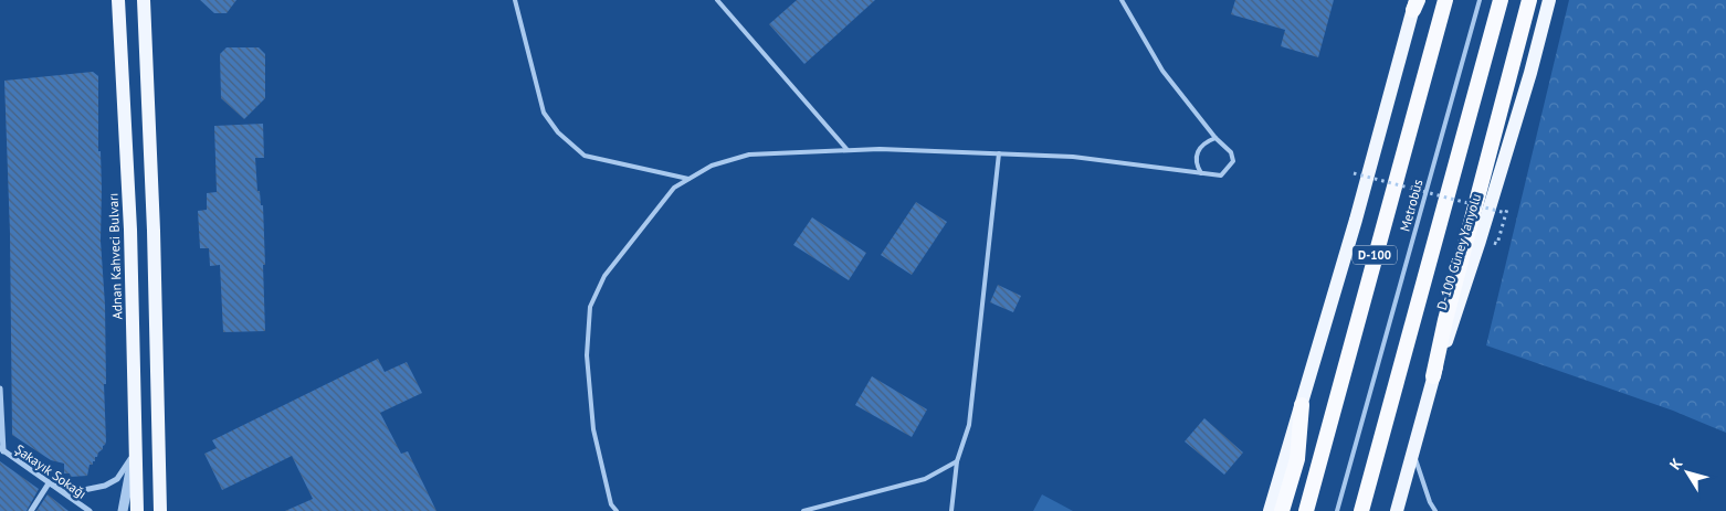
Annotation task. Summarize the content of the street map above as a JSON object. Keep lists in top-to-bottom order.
{
  "streets": {
    "highway": ["D-100"],
    "main road": ["D-100 Güney Yanyolu", "Adnan Kahveci Bulvarı"],
    "street": ["Şakayık Sokağı"],
    "lane": ["Metrobüs"]
  },
  "north": "top left"
}
